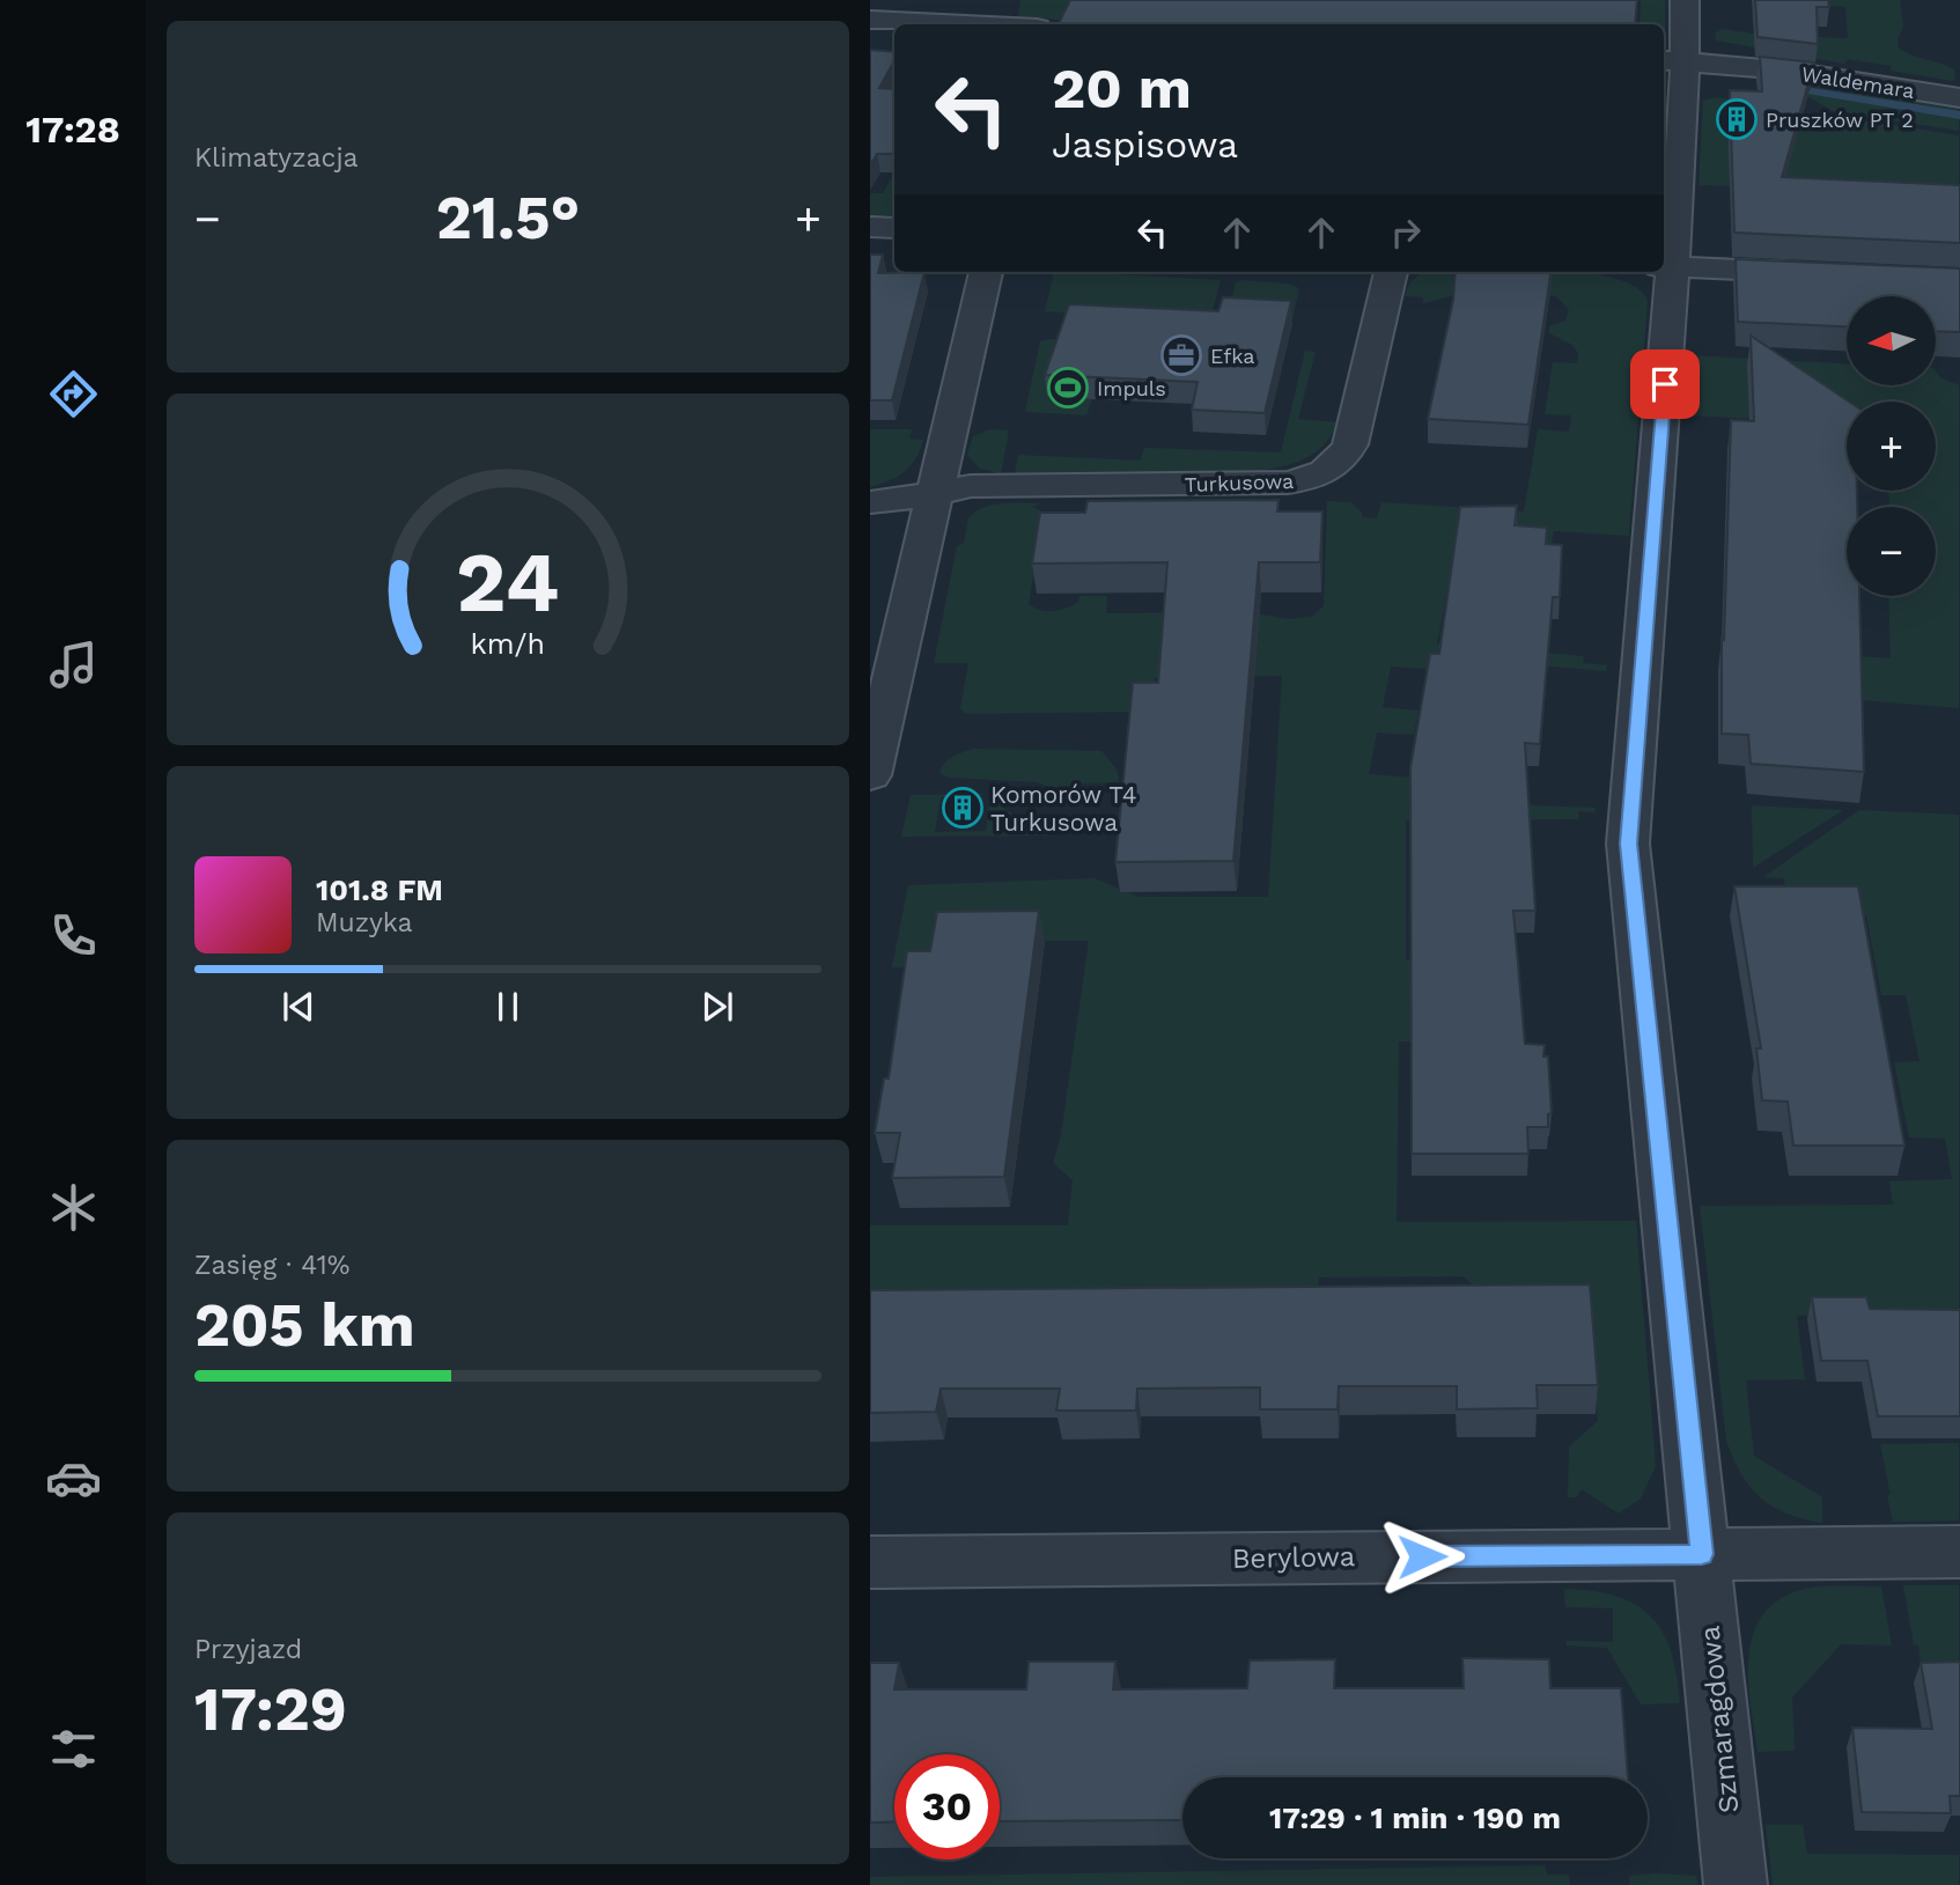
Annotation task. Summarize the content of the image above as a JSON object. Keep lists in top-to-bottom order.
{
  "streets": {
    "street": [
      "Waldemara",
      "Turkusowa",
      "Berylowa",
      "Szmaragdowa"
    ]
  },
  "crossings": [
    ["Waldemara", "Szmaragdowa"],
    ["Berylowa", "Szmaragdowa"]
  ],
  "places": {
    "building": ["Pruszków PT 2", "Komorów T4 Turkusowa"],
    "office": ["Efka"],
    "sports": ["Impuls"]
  },
  "north": "left",
  "page": {
    "tabs": "17:28",
    "tile": [
      "Klimatyzacja",
      ["Zasięg · 41%", "205 km"],
      ["Przyjazd", "17:29"]
    ],
    "turn": ["20 m", "Jaspisowa"],
    "heat": ["−", "21.5°", "+"],
    "map_buttons": ["+", "−"],
    "song": ["101.8 FM", "Muzyka"],
    "limit": "30",
    "trip": "17:29 · 1 min · 190 m",
    "gauge": ["24", "km/h"]
  }
}
